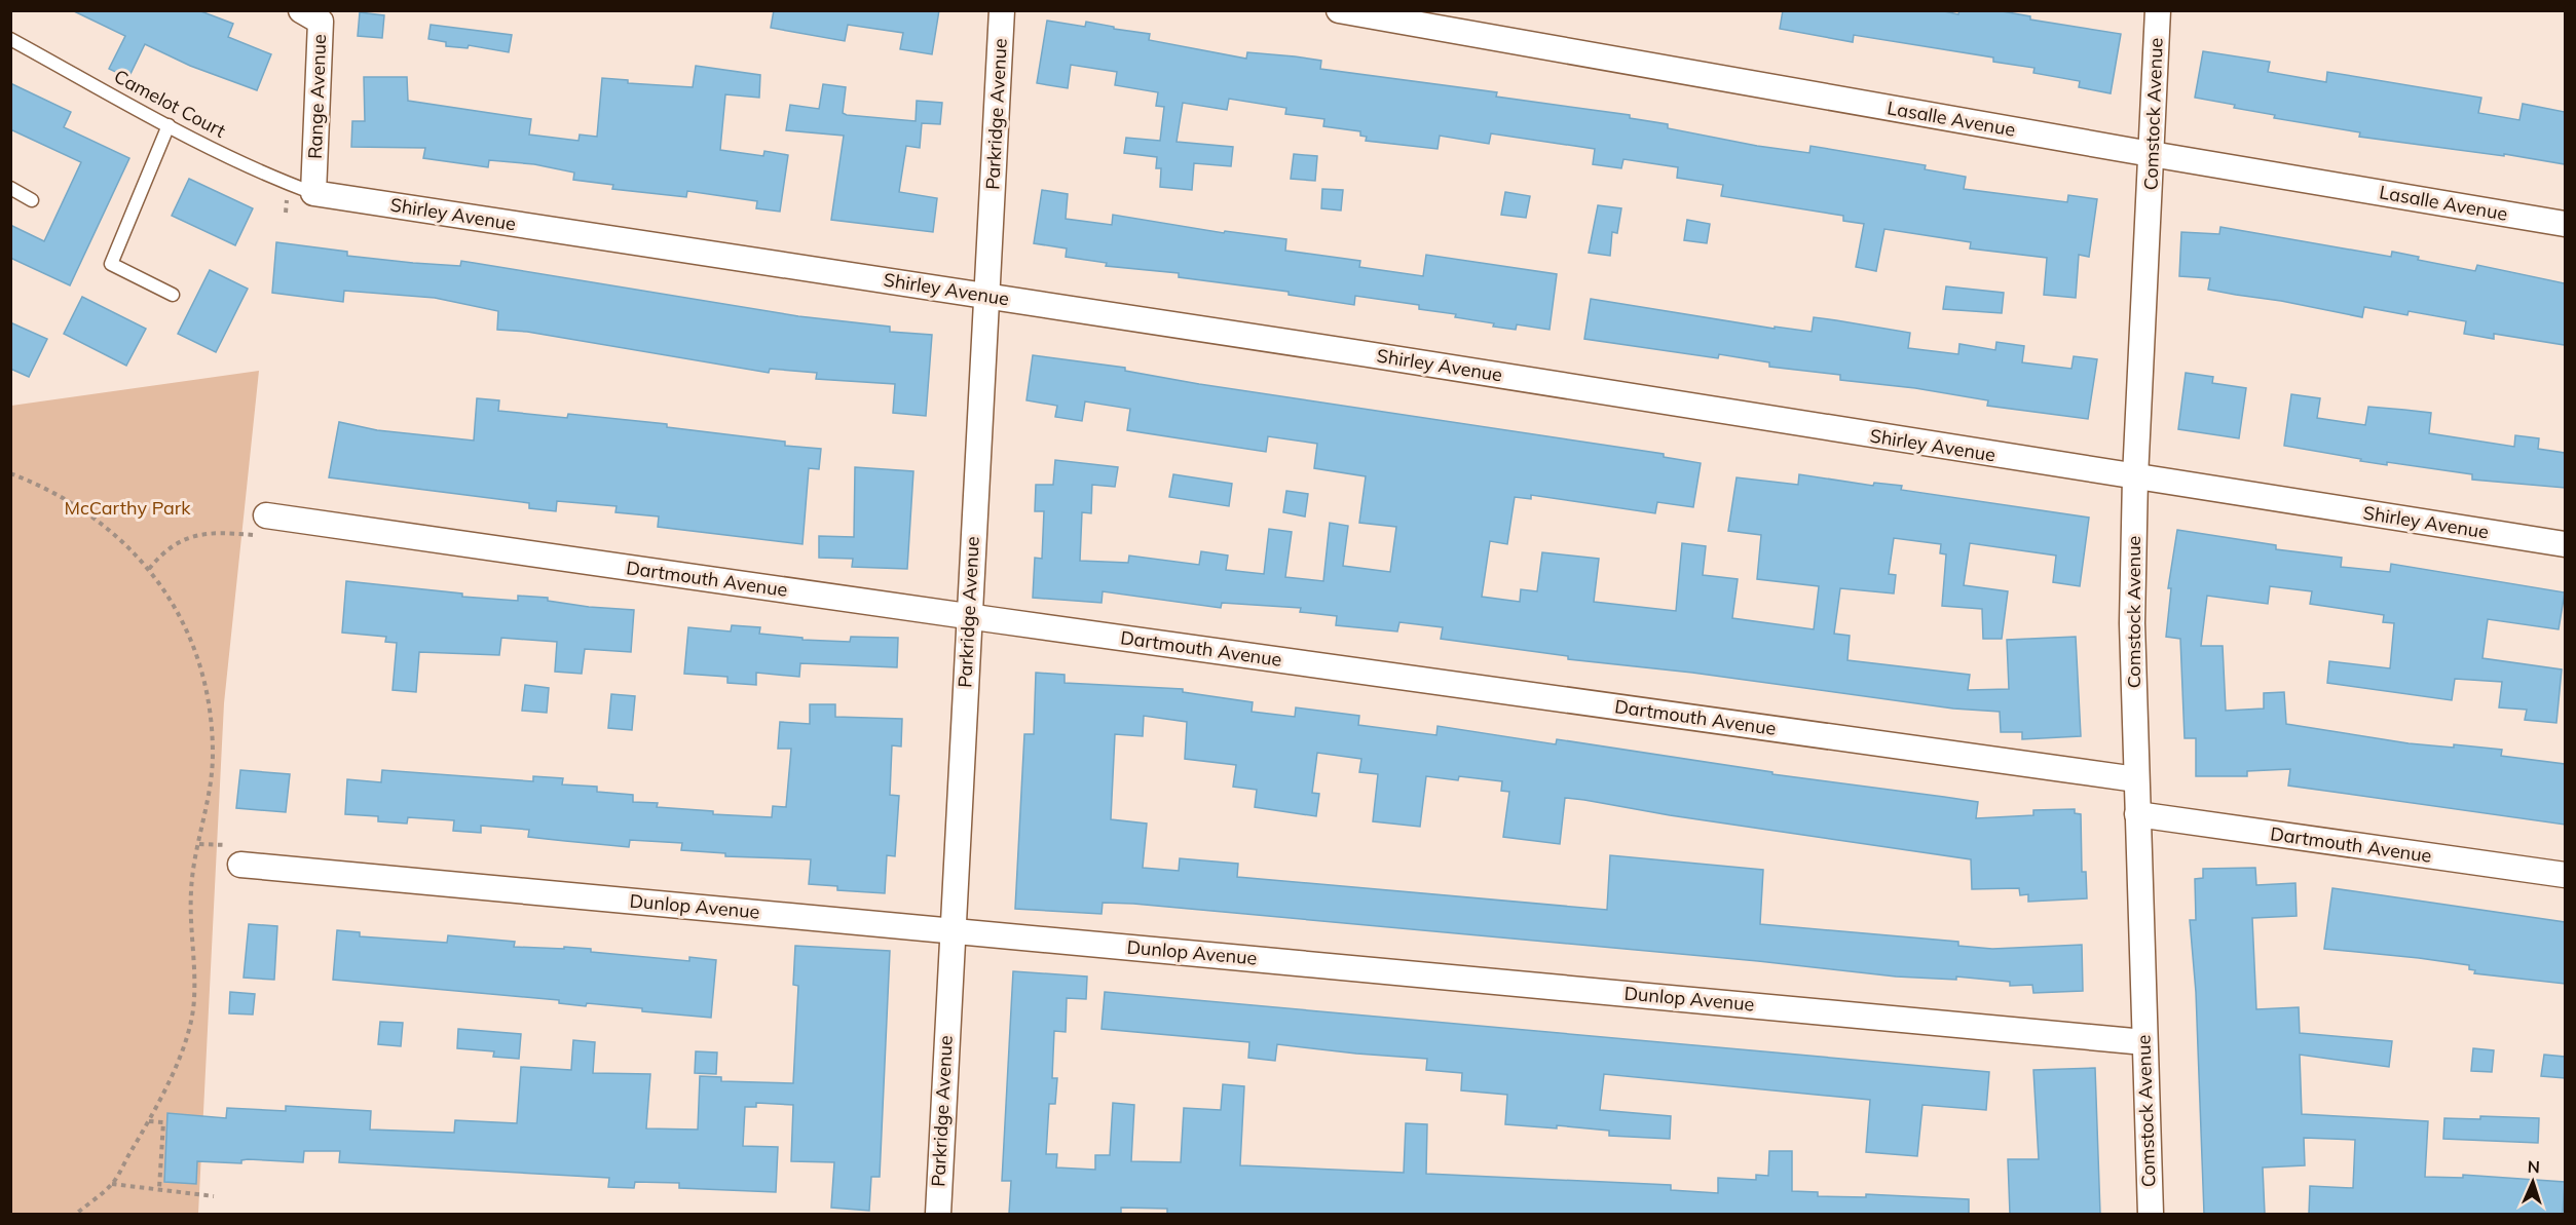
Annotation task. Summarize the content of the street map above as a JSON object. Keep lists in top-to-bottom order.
{
  "streets": {
    "street": [
      "Range Avenue",
      "Parkridge Avenue",
      "Comstock Avenue",
      "Lasalle Avenue",
      "Shirley Avenue",
      "Dartmouth Avenue",
      "Dunlop Avenue"
    ],
    "lane": ["Camelot Court"]
  },
  "crossings": [
    ["Range Avenue", "Camelot Court"],
    ["Range Avenue", "Shirley Avenue"],
    ["Camelot Court", "Shirley Avenue"],
    ["Parkridge Avenue", "Shirley Avenue"],
    ["Parkridge Avenue", "Dartmouth Avenue"],
    ["Parkridge Avenue", "Dunlop Avenue"],
    ["Comstock Avenue", "Lasalle Avenue"],
    ["Comstock Avenue", "Shirley Avenue"],
    ["Comstock Avenue", "Dartmouth Avenue"],
    ["Comstock Avenue", "Dunlop Avenue"]
  ],
  "parks": ["McCarthy Park"],
  "north": "top"
}
